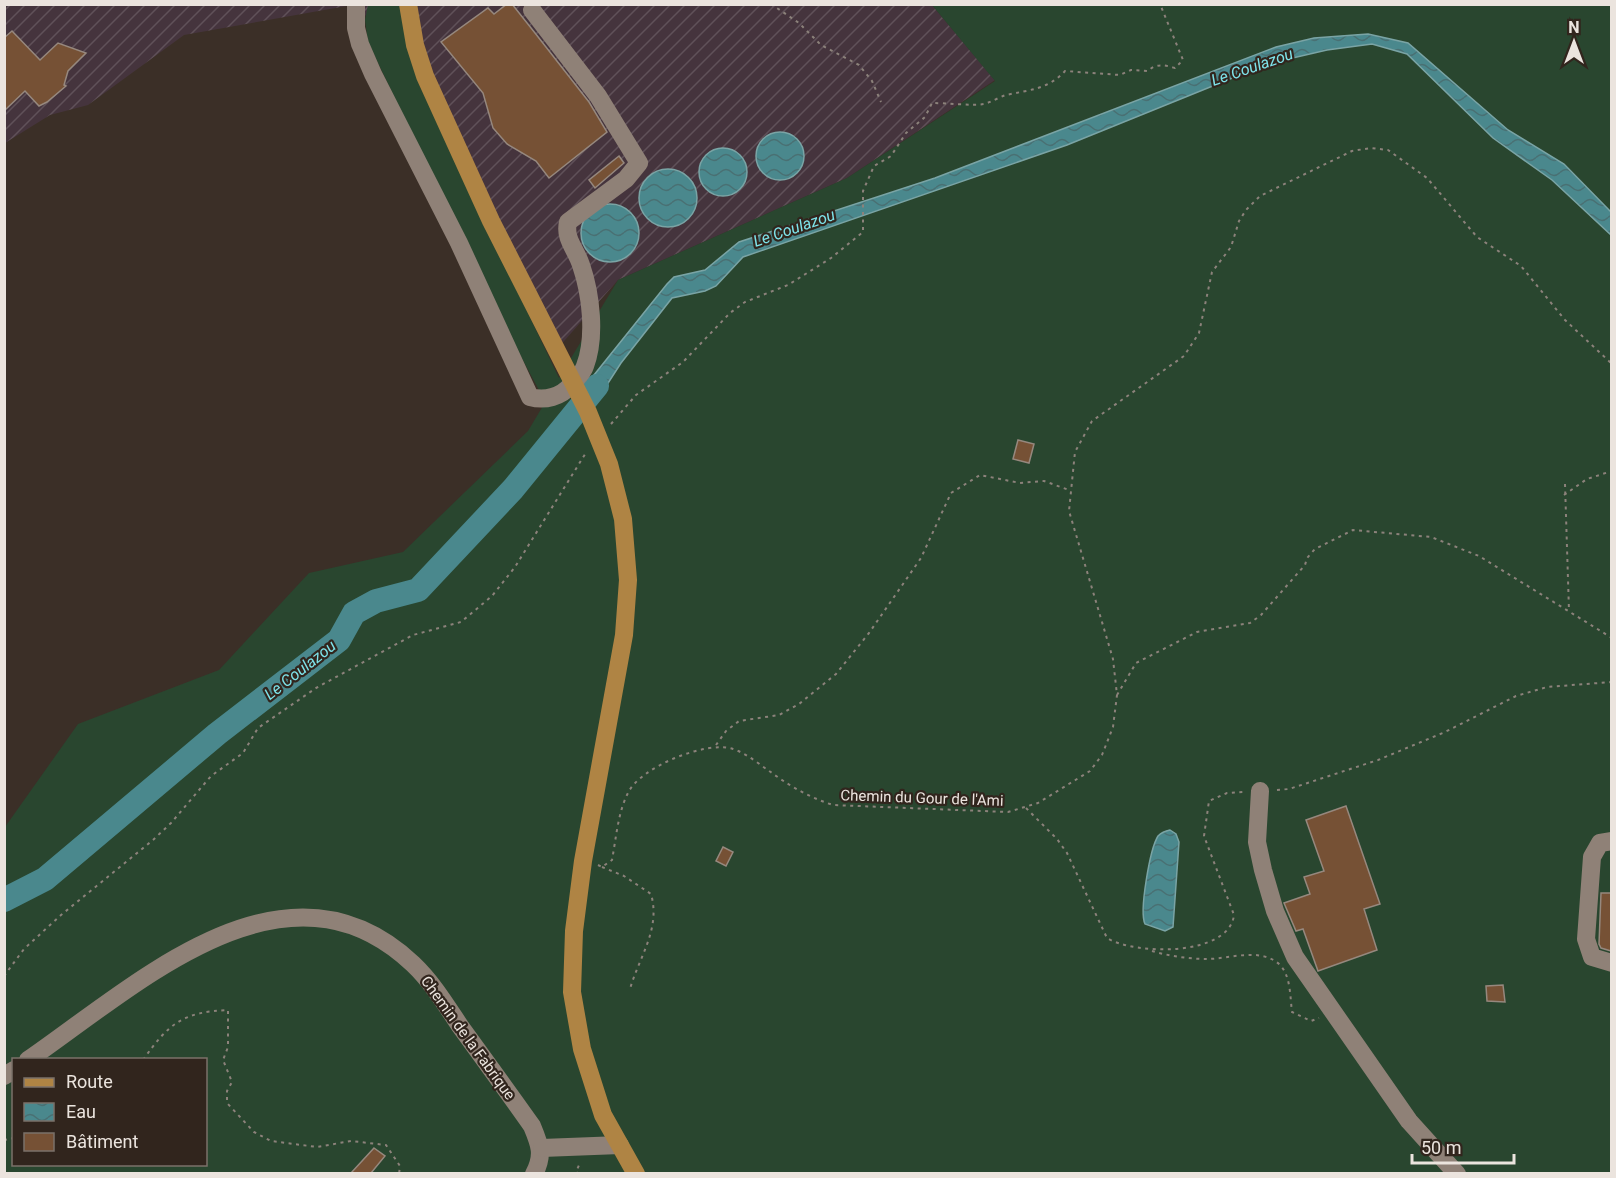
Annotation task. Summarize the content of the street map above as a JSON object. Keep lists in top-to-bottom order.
{
  "streets": {
    "street": ["Chemin de la Fabrique"],
    "path": ["Chemin du Gour de l'Ami"]
  },
  "water": ["Le Coulazou"],
  "legend": ["Route", "Eau", "Bâtiment"],
  "scale_bar": "50 m",
  "north": "top"
}
